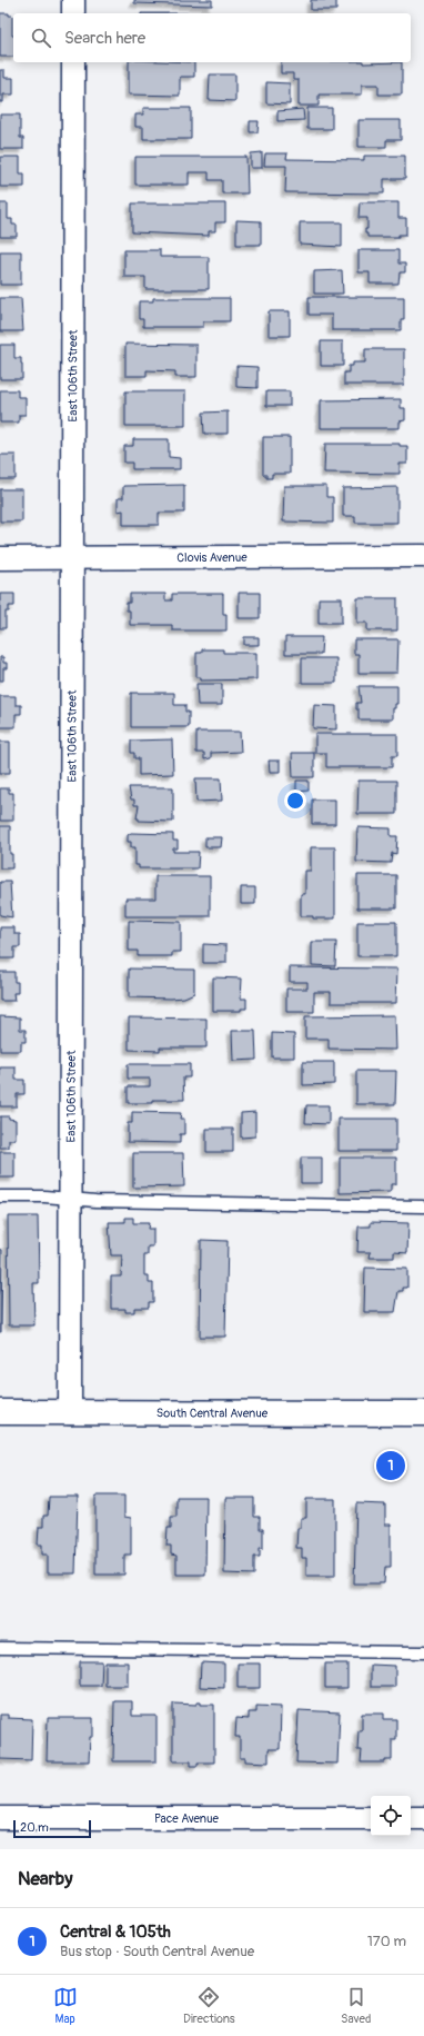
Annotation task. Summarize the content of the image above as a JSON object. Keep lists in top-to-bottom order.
{
  "streets": {
    "main road": ["South Central Avenue"],
    "street": ["East 106th Street", "Clovis Avenue", "Pace Avenue"]
  },
  "crossings": [
    ["East 106th Street", "Clovis Avenue"],
    ["East 106th Street", "South Central Avenue"]
  ],
  "scale_bar": "20 m",
  "page": {
    "search": "Search here",
    "pins": "1",
    "scale": "20 m",
    "heading": "Nearby",
    "list": [
      {
        "mark": "1",
        "name": "Central & 105th",
        "note": "Bus stop · South Central Avenue",
        "value": "170 m"
      }
    ],
    "nav": ["Map", "Directions", "Saved"]
  }
}
